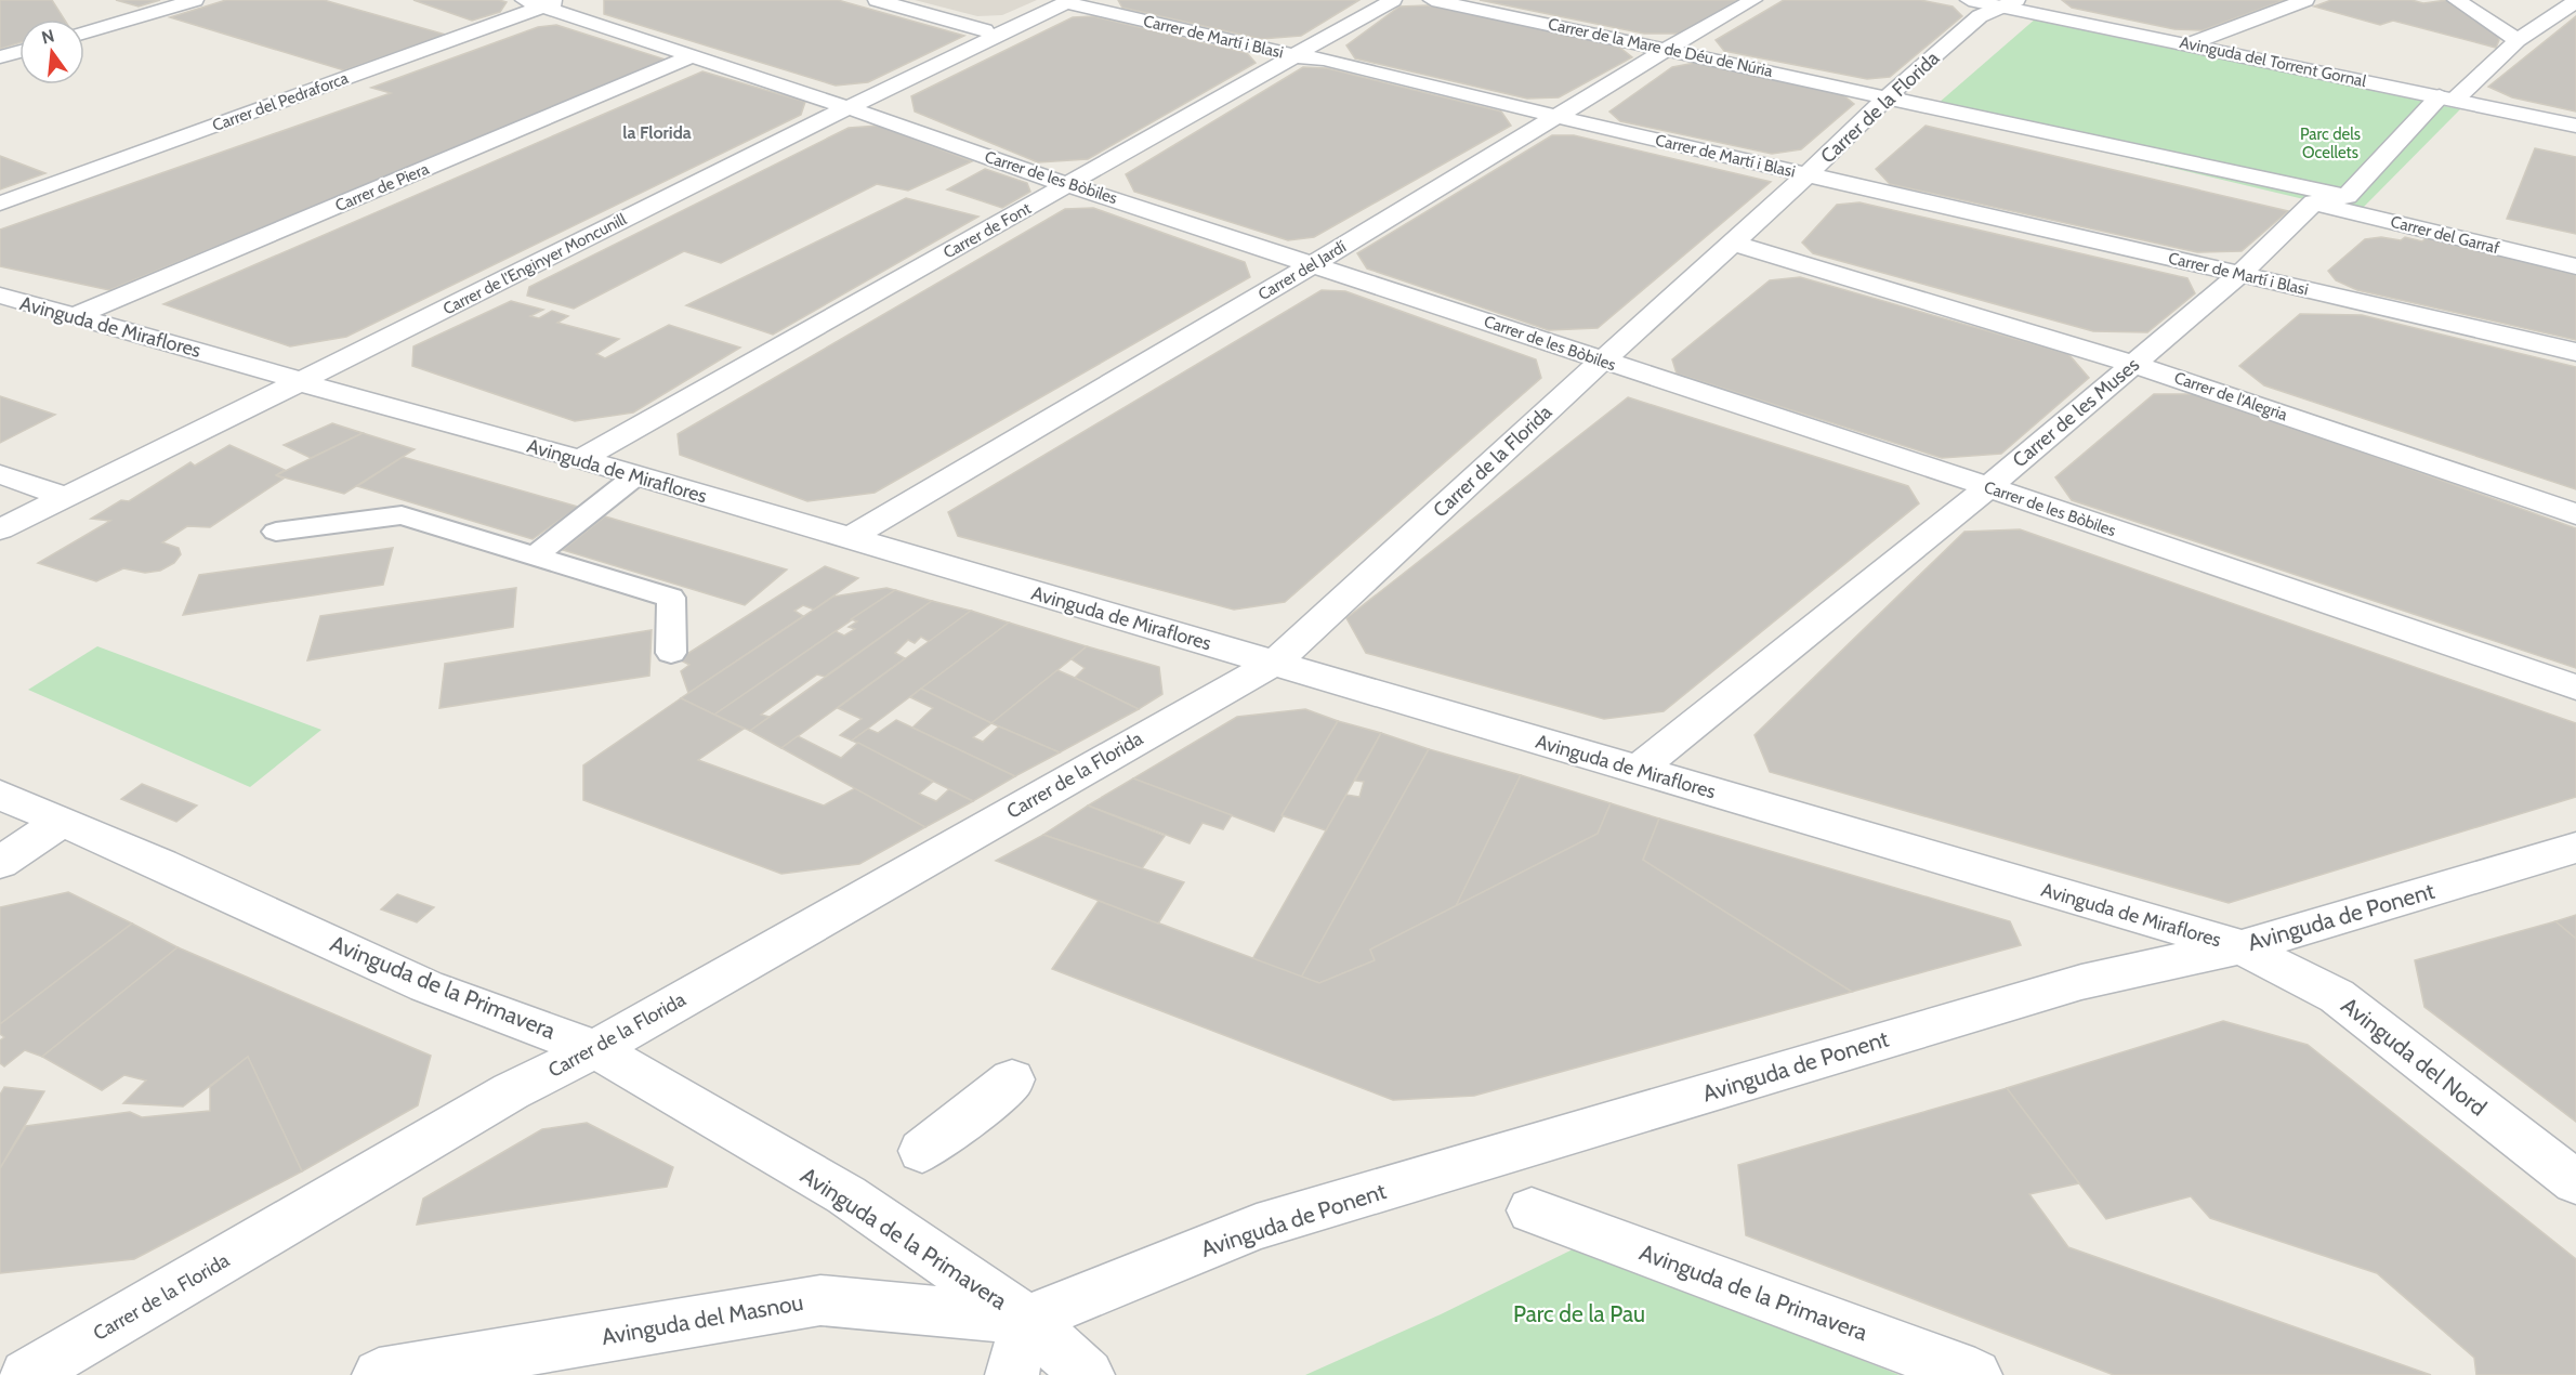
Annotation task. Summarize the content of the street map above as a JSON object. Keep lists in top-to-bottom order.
{
  "streets": {
    "street": [
      "Carrer de Martí i Blasi",
      "Carrer de la Mare de Déu de Núria",
      "Avinguda del Torrent Gornal",
      "Carrer del Pedraforca",
      "Carrer de la Florida",
      "Carrer de les Bòbiles",
      "Carrer de Piera",
      "Carrer de Font",
      "Carrer del Garraf",
      "Carrer de l'Enginyer Moncunill",
      "Carrer del Jardí",
      "Avinguda de Miraflores",
      "Carrer de l'Alegria",
      "Carrer de les Muses",
      "Avinguda de Ponent",
      "Avinguda de la Primavera",
      "Avinguda del Nord",
      "Avinguda del Masnou"
    ]
  },
  "crossings": [
    ["Carrer de Martí i Blasi", "Carrer de la Florida"],
    ["Carrer de Martí i Blasi", "Carrer de Font"],
    ["Carrer de Martí i Blasi", "Carrer de l'Enginyer Moncunill"],
    ["Carrer de Martí i Blasi", "Carrer del Jardí"],
    ["Carrer de Martí i Blasi", "Carrer de les Muses"],
    ["Carrer de la Mare de Déu de Núria", "Carrer de la Florida"],
    ["Carrer de la Mare de Déu de Núria", "Carrer del Jardí"],
    ["Avinguda del Torrent Gornal", "Carrer de la Florida"],
    ["Carrer del Pedraforca", "Carrer de les Bòbiles"],
    ["Carrer de la Florida", "Carrer de les Bòbiles"],
    ["Carrer de la Florida", "Avinguda de Miraflores"],
    ["Carrer de la Florida", "Carrer de l'Alegria"],
    ["Carrer de la Florida", "Avinguda de la Primavera"],
    ["Carrer de les Bòbiles", "Carrer de Piera"],
    ["Carrer de les Bòbiles", "Carrer de Font"],
    ["Carrer de les Bòbiles", "Carrer de l'Enginyer Moncunill"],
    ["Carrer de les Bòbiles", "Carrer del Jardí"],
    ["Carrer de les Bòbiles", "Carrer de les Muses"],
    ["Carrer de Piera", "Avinguda de Miraflores"],
    ["Carrer de Font", "Avinguda de Miraflores"],
    ["Carrer del Garraf", "Carrer de les Muses"],
    ["Carrer de l'Enginyer Moncunill", "Avinguda de Miraflores"],
    ["Carrer del Jardí", "Avinguda de Miraflores"],
    ["Avinguda de Miraflores", "Carrer de les Muses"],
    ["Avinguda de Miraflores", "Avinguda de Ponent"],
    ["Avinguda de Miraflores", "Avinguda del Nord"],
    ["Carrer de l'Alegria", "Carrer de les Muses"],
    ["Avinguda de Ponent", "Avinguda de la Primavera"],
    ["Avinguda de Ponent", "Avinguda del Nord"],
    ["Avinguda de Ponent", "Avinguda del Masnou"],
    ["Avinguda de la Primavera", "Avinguda del Masnou"]
  ],
  "districts": ["la Florida"],
  "parks": ["Parc dels Ocellets", "Parc de la Pau"],
  "north": "top"
}
